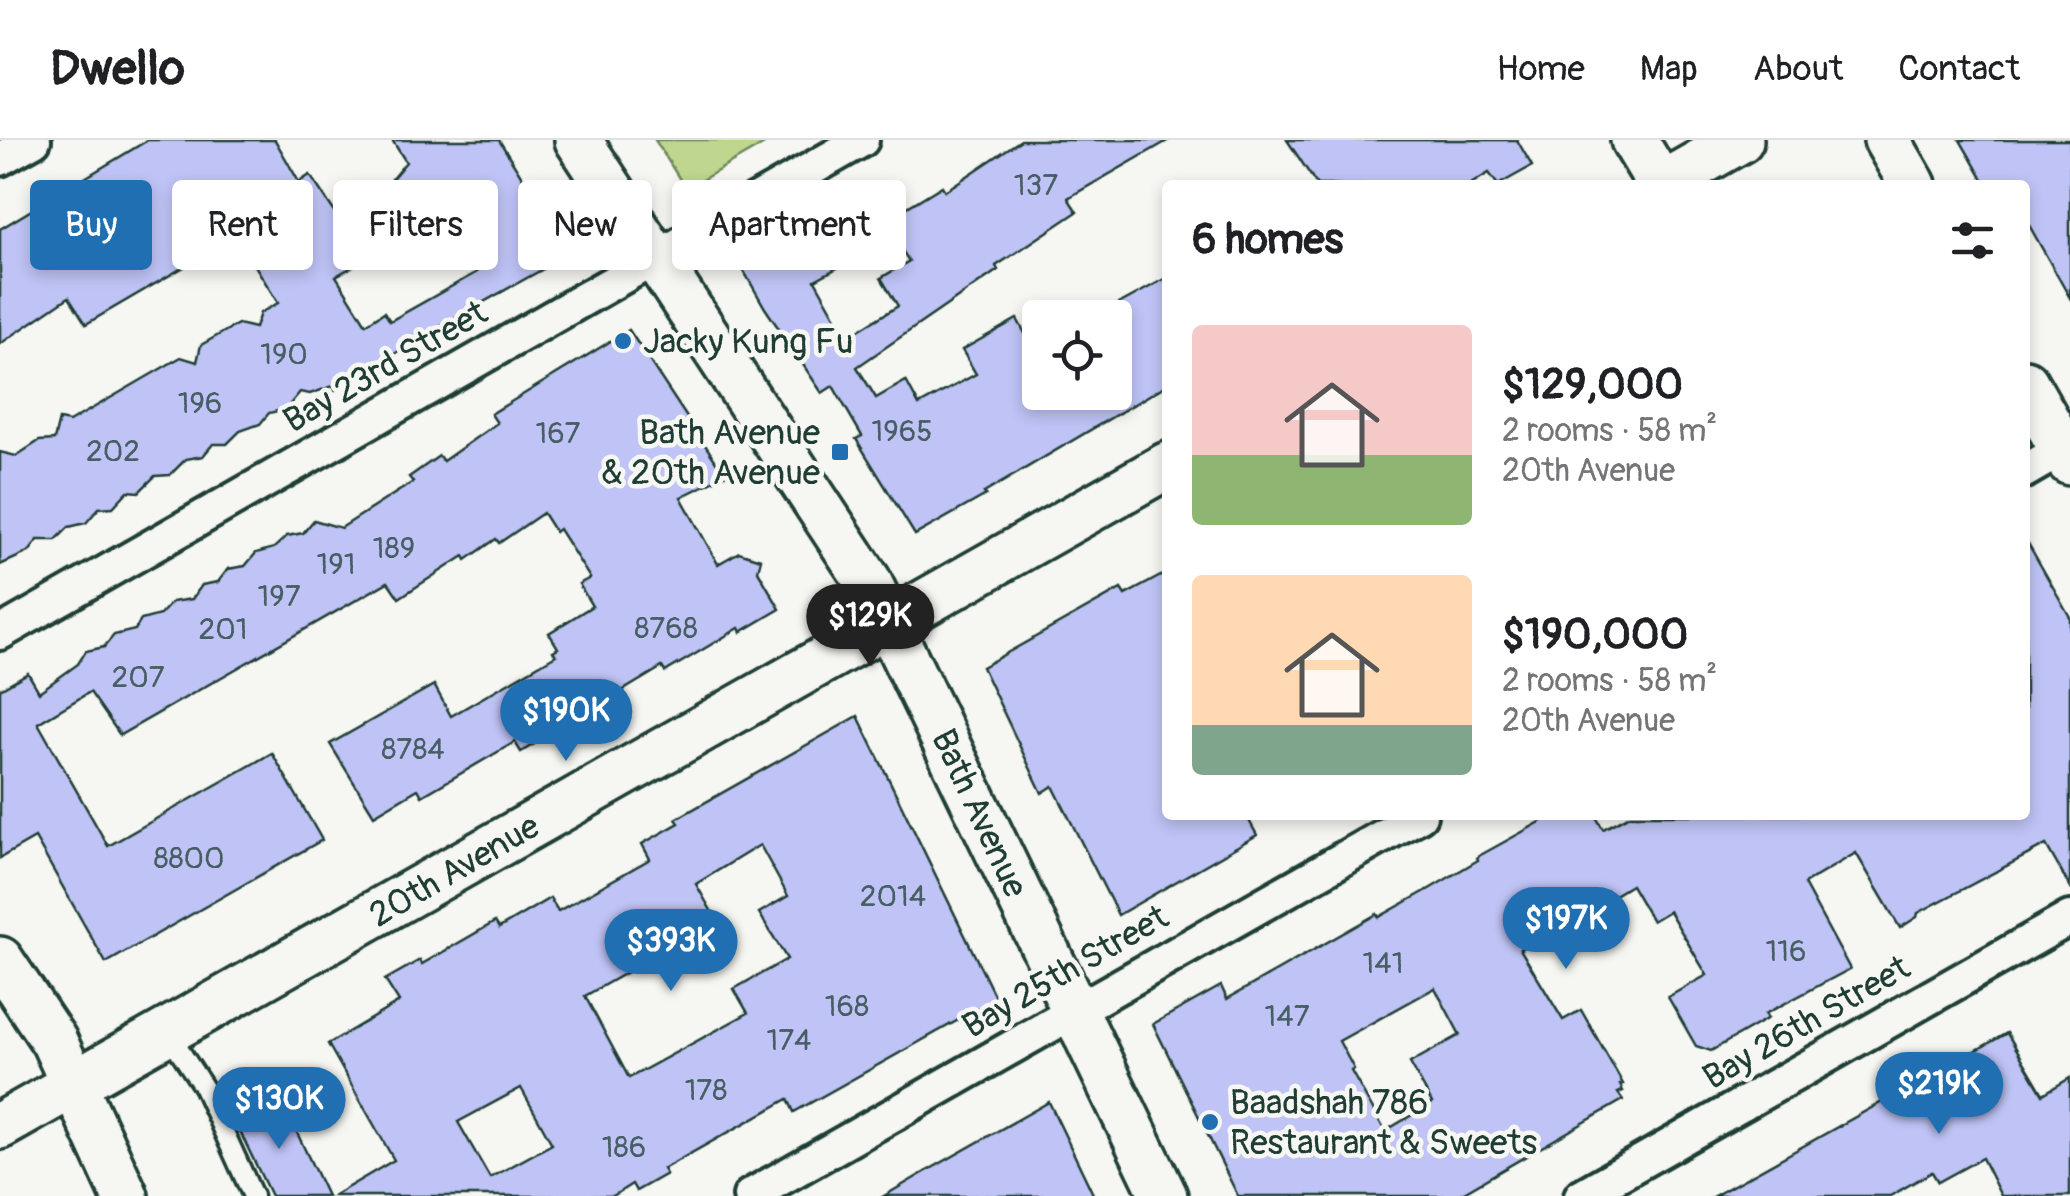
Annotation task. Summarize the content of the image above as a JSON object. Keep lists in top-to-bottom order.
{
  "streets": {
    "street": [
      "Bay 23rd Street",
      "Bath Avenue",
      "20th Avenue",
      "Bay 25th Street",
      "Bay 26th Street"
    ]
  },
  "crossings": [
    ["Bay 23rd Street", "Bath Avenue"],
    ["Bath Avenue", "20th Avenue"],
    ["Bath Avenue", "Bay 25th Street"]
  ],
  "places": {
    "other": ["Jacky Kung Fu", "Baadshah 786 Restaurant & Sweets"],
    "transit": ["Bath Avenue & 20th Avenue"]
  },
  "house_numbers": [
    "137",
    "190",
    "196",
    "1965",
    "167",
    "202",
    "189",
    "191",
    "197",
    "8768",
    "201",
    "207",
    "8784",
    "8800",
    "2014",
    "116",
    "141",
    "168",
    "147",
    "174",
    "178",
    "186"
  ],
  "page": {
    "header": "Dwello",
    "nav": [
      "Home",
      "Map",
      "About",
      "Contact"
    ],
    "chip": [
      "Buy",
      "Rent",
      "Filters",
      "New",
      "Apartment"
    ],
    "heading": "6 homes",
    "list": [
      {
        "name": "$129,000",
        "note": "2 rooms · 58 m² · 20th Avenue"
      },
      {
        "name": "$190,000",
        "note": "2 rooms · 58 m² · 20th Avenue"
      }
    ],
    "price": [
      "$129K",
      "$190K",
      "$197K",
      "$393K",
      "$219K",
      "$130K"
    ]
  }
}
